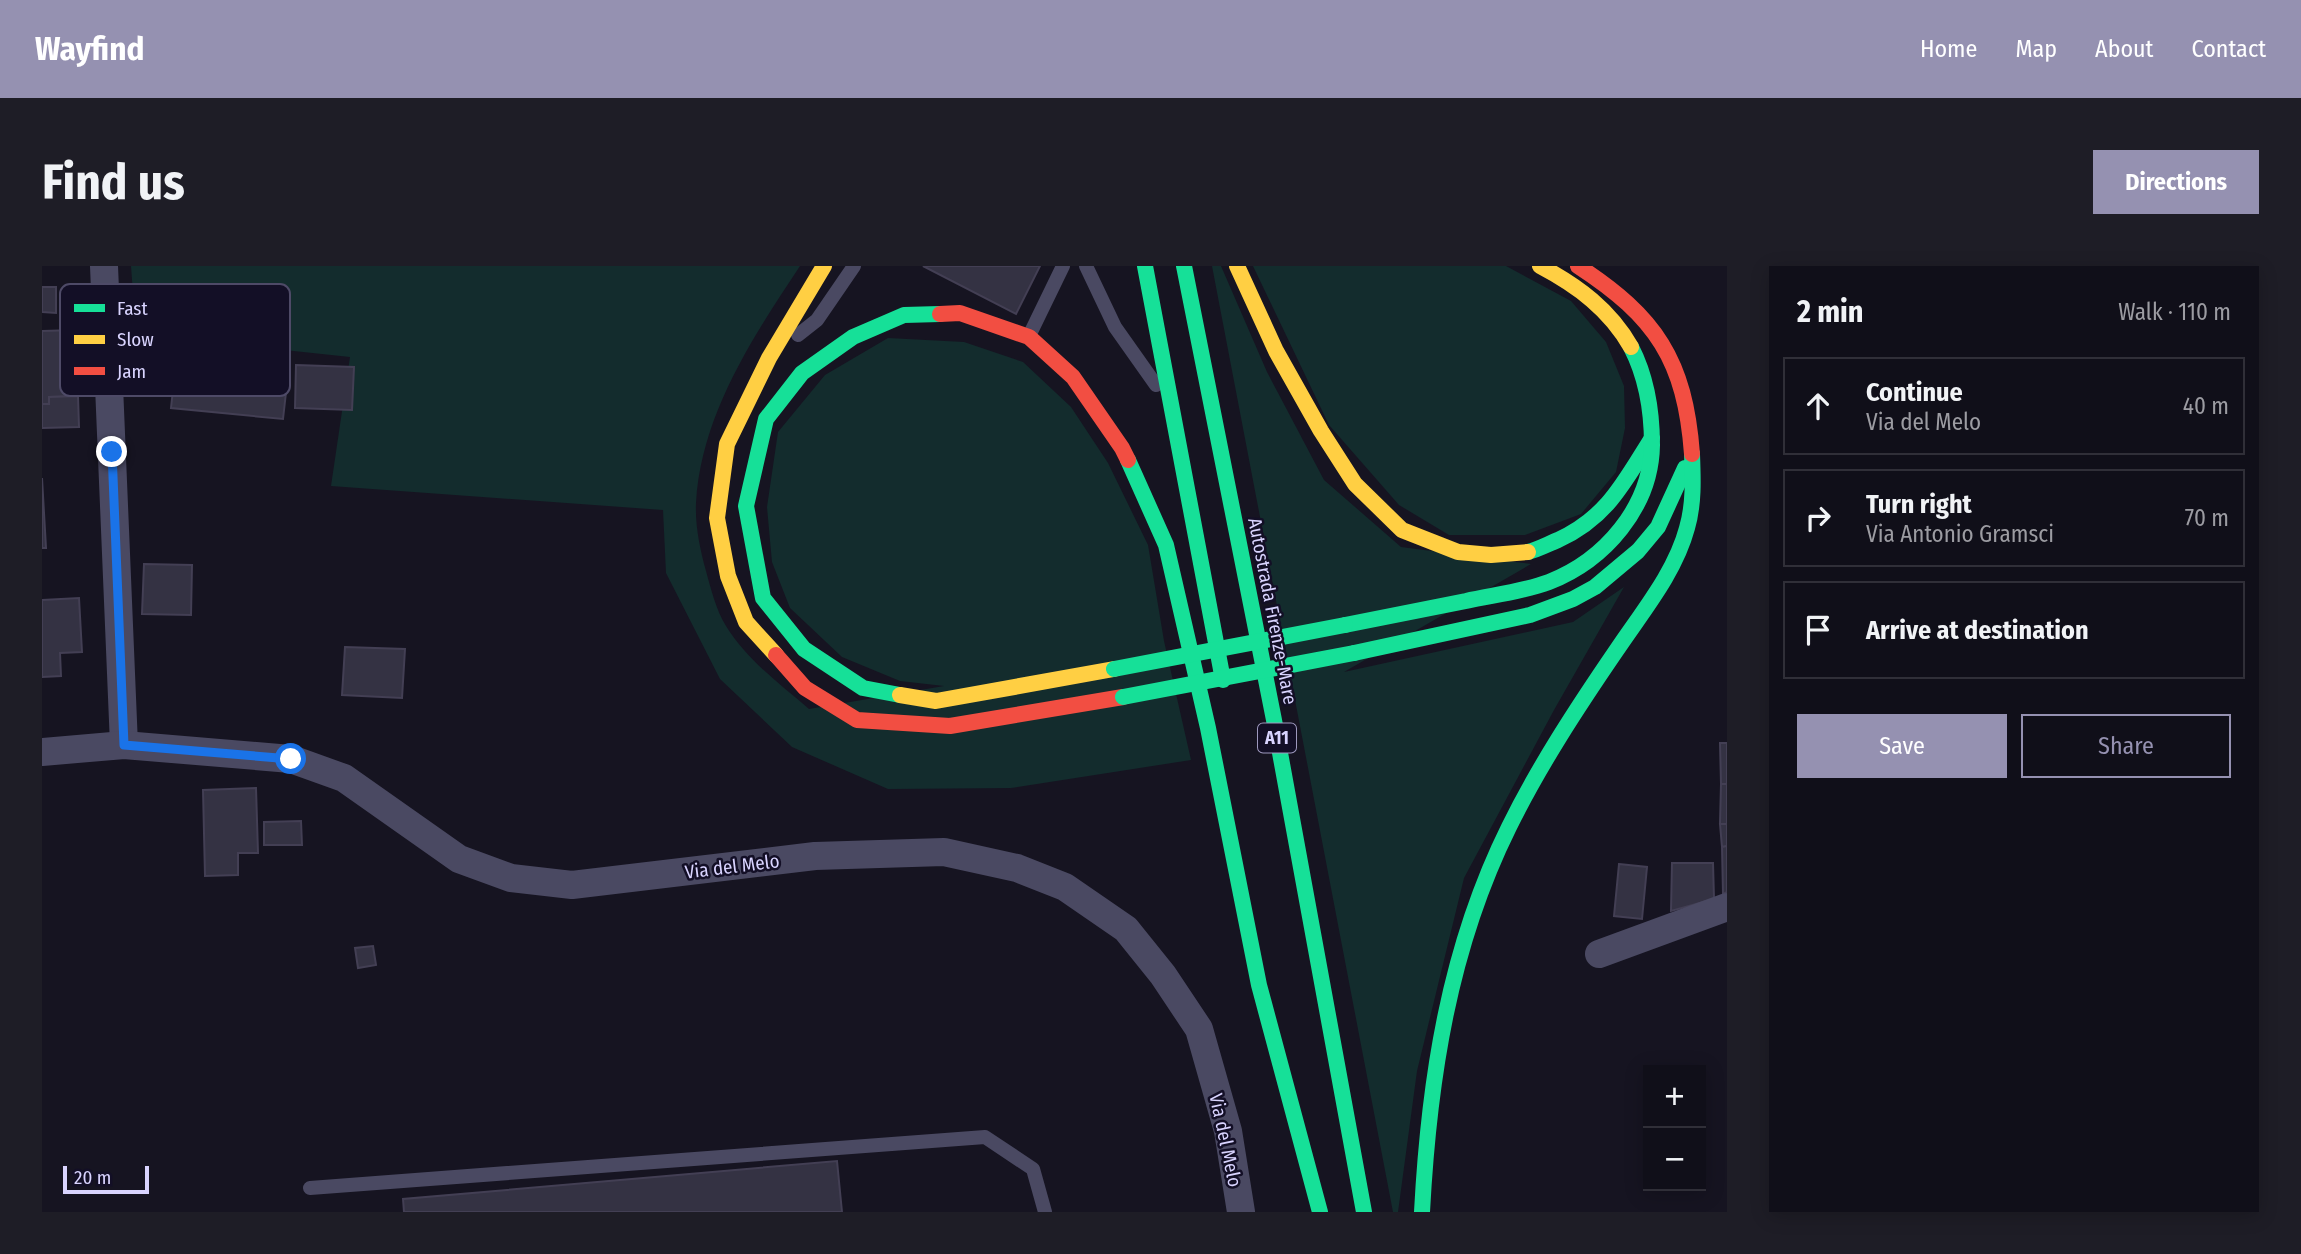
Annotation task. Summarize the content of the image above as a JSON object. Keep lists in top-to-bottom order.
{
  "streets": {
    "highway": ["Autostrada Firenze-Mare", "A11"],
    "street": ["Via del Melo"]
  },
  "legend": ["Fast", "Slow", "Jam"],
  "scale_bar": "20 m",
  "page": {
    "header": "Wayfind",
    "nav": [
      "Home",
      "Map",
      "About",
      "Contact"
    ],
    "buttons": [
      "Directions",
      ["Save", "Share"]
    ],
    "title": "Find us",
    "heading": ["2 min", "Walk · 110 m"],
    "list": [
      ["Continue", "Via del Melo", "40 m"],
      ["Turn right", "Via Antonio Gramsci", "70 m"],
      "Arrive at destination"
    ],
    "map_buttons": ["+", "−"],
    "scale": "20 m"
  }
}
